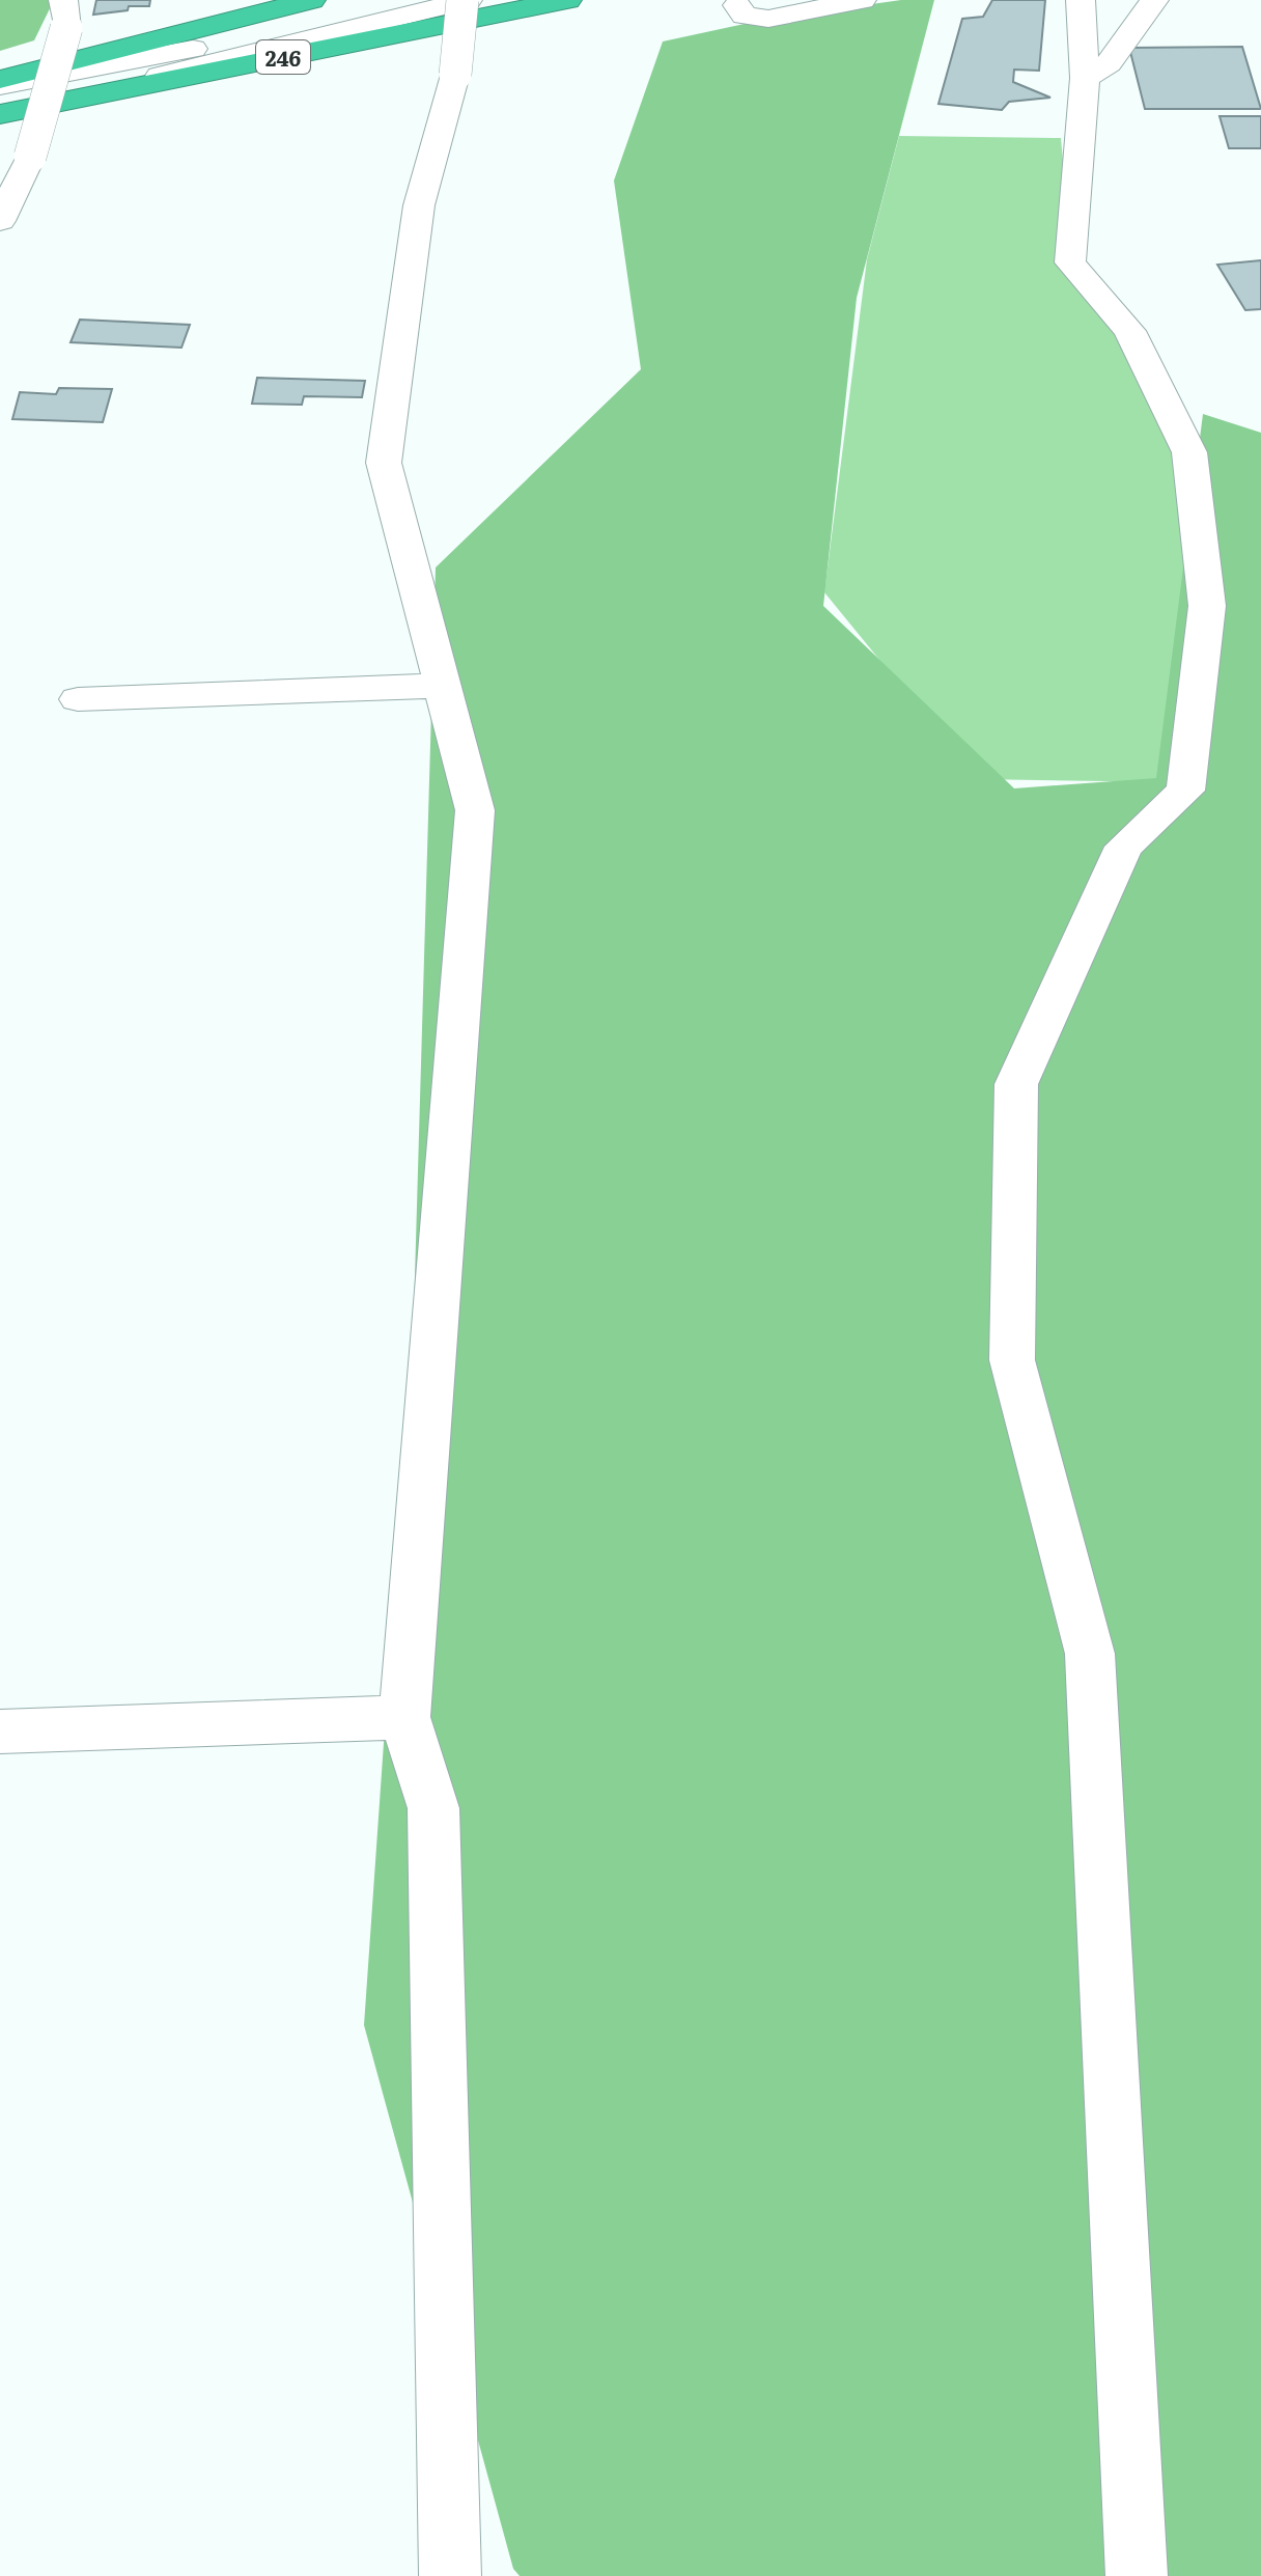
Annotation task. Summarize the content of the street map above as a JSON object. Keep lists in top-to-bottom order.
{
  "streets": {
    "highway": ["246"]
  }
}
